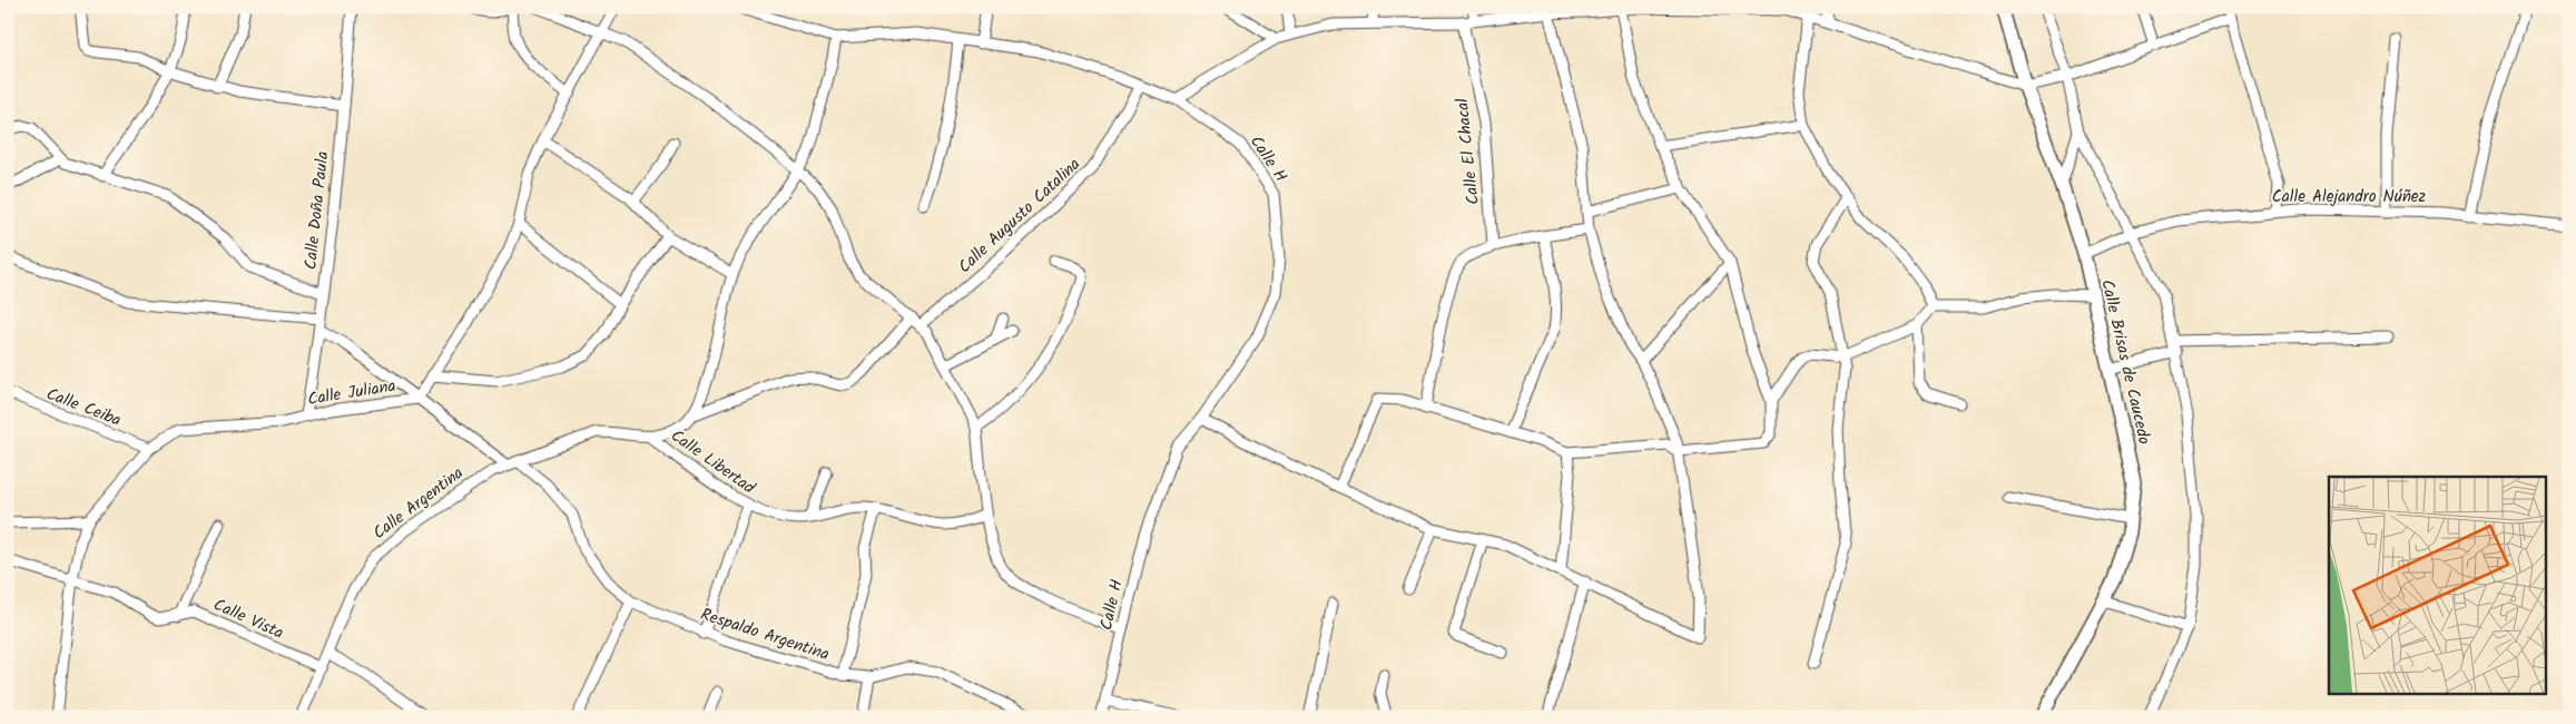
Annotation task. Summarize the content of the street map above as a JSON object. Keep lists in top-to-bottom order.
{
  "streets": {
    "street": [
      "Calle El Chacal",
      "Calle H",
      "Calle Alejandro Núñez",
      "Calle Doña Paula",
      "Calle Augusto Catalina",
      "Calle Brisas de Caucedo",
      "Calle Juliana",
      "Calle Ceiba",
      "Calle Libertad",
      "Calle Argentina",
      "Calle Vista",
      "Respaldo Argentina"
    ]
  },
  "crossings": [
    ["Calle H", "Calle Augusto Catalina"],
    ["Calle Alejandro Núñez", "Calle Brisas de Caucedo"],
    ["Calle Doña Paula", "Calle Juliana"],
    ["Calle Juliana", "Calle Ceiba"],
    ["Calle Juliana", "Calle Vista"],
    ["Calle Libertad", "Calle Argentina"],
    ["Calle Argentina", "Calle Vista"],
    ["Calle Argentina", "Respaldo Argentina"]
  ]
}
